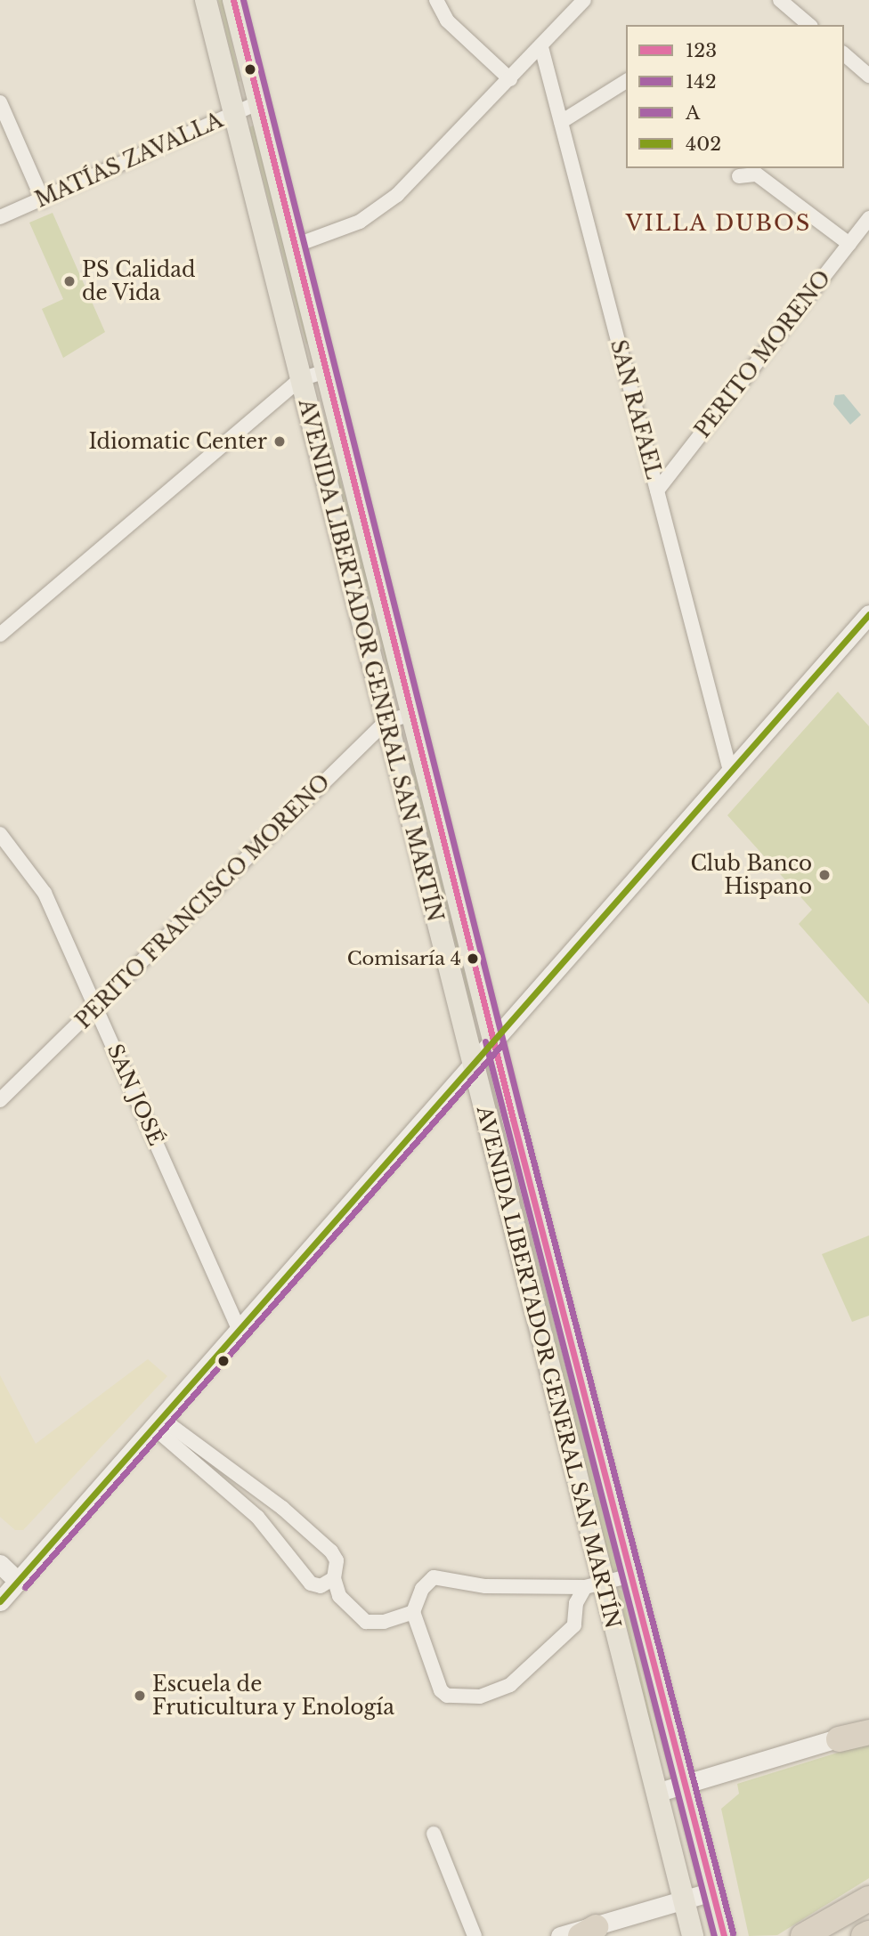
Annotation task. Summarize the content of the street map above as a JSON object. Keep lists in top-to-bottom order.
{
  "streets": {
    "main road": ["AVENIDA LIBERTADOR GENERAL SAN MARTÍN"],
    "street": [
      "MATÍAS ZAVALLA",
      "PERITO MORENO",
      "SAN RAFAEL",
      "PERITO FRANCISCO MORENO",
      "SAN JOSÉ"
    ]
  },
  "crossings": [
    ["MATÍAS ZAVALLA", "AVENIDA LIBERTADOR GENERAL SAN MARTÍN"],
    ["PERITO MORENO", "SAN RAFAEL"],
    ["AVENIDA LIBERTADOR GENERAL SAN MARTÍN", "PERITO FRANCISCO MORENO"],
    ["PERITO FRANCISCO MORENO", "SAN JOSÉ"]
  ],
  "districts": ["VILLA DUBOS"],
  "places": [
    "PS Calidad de Vida",
    "Idiomatic Center",
    "Club Banco Hispano",
    "Comisaría 4",
    "Escuela de Fruticultura y Enología"
  ],
  "lines": [
    "transit line 123",
    "transit line A",
    "transit line 402",
    "transit line 142"
  ],
  "legend": [
    "123",
    "142",
    "A",
    "402"
  ]
}
